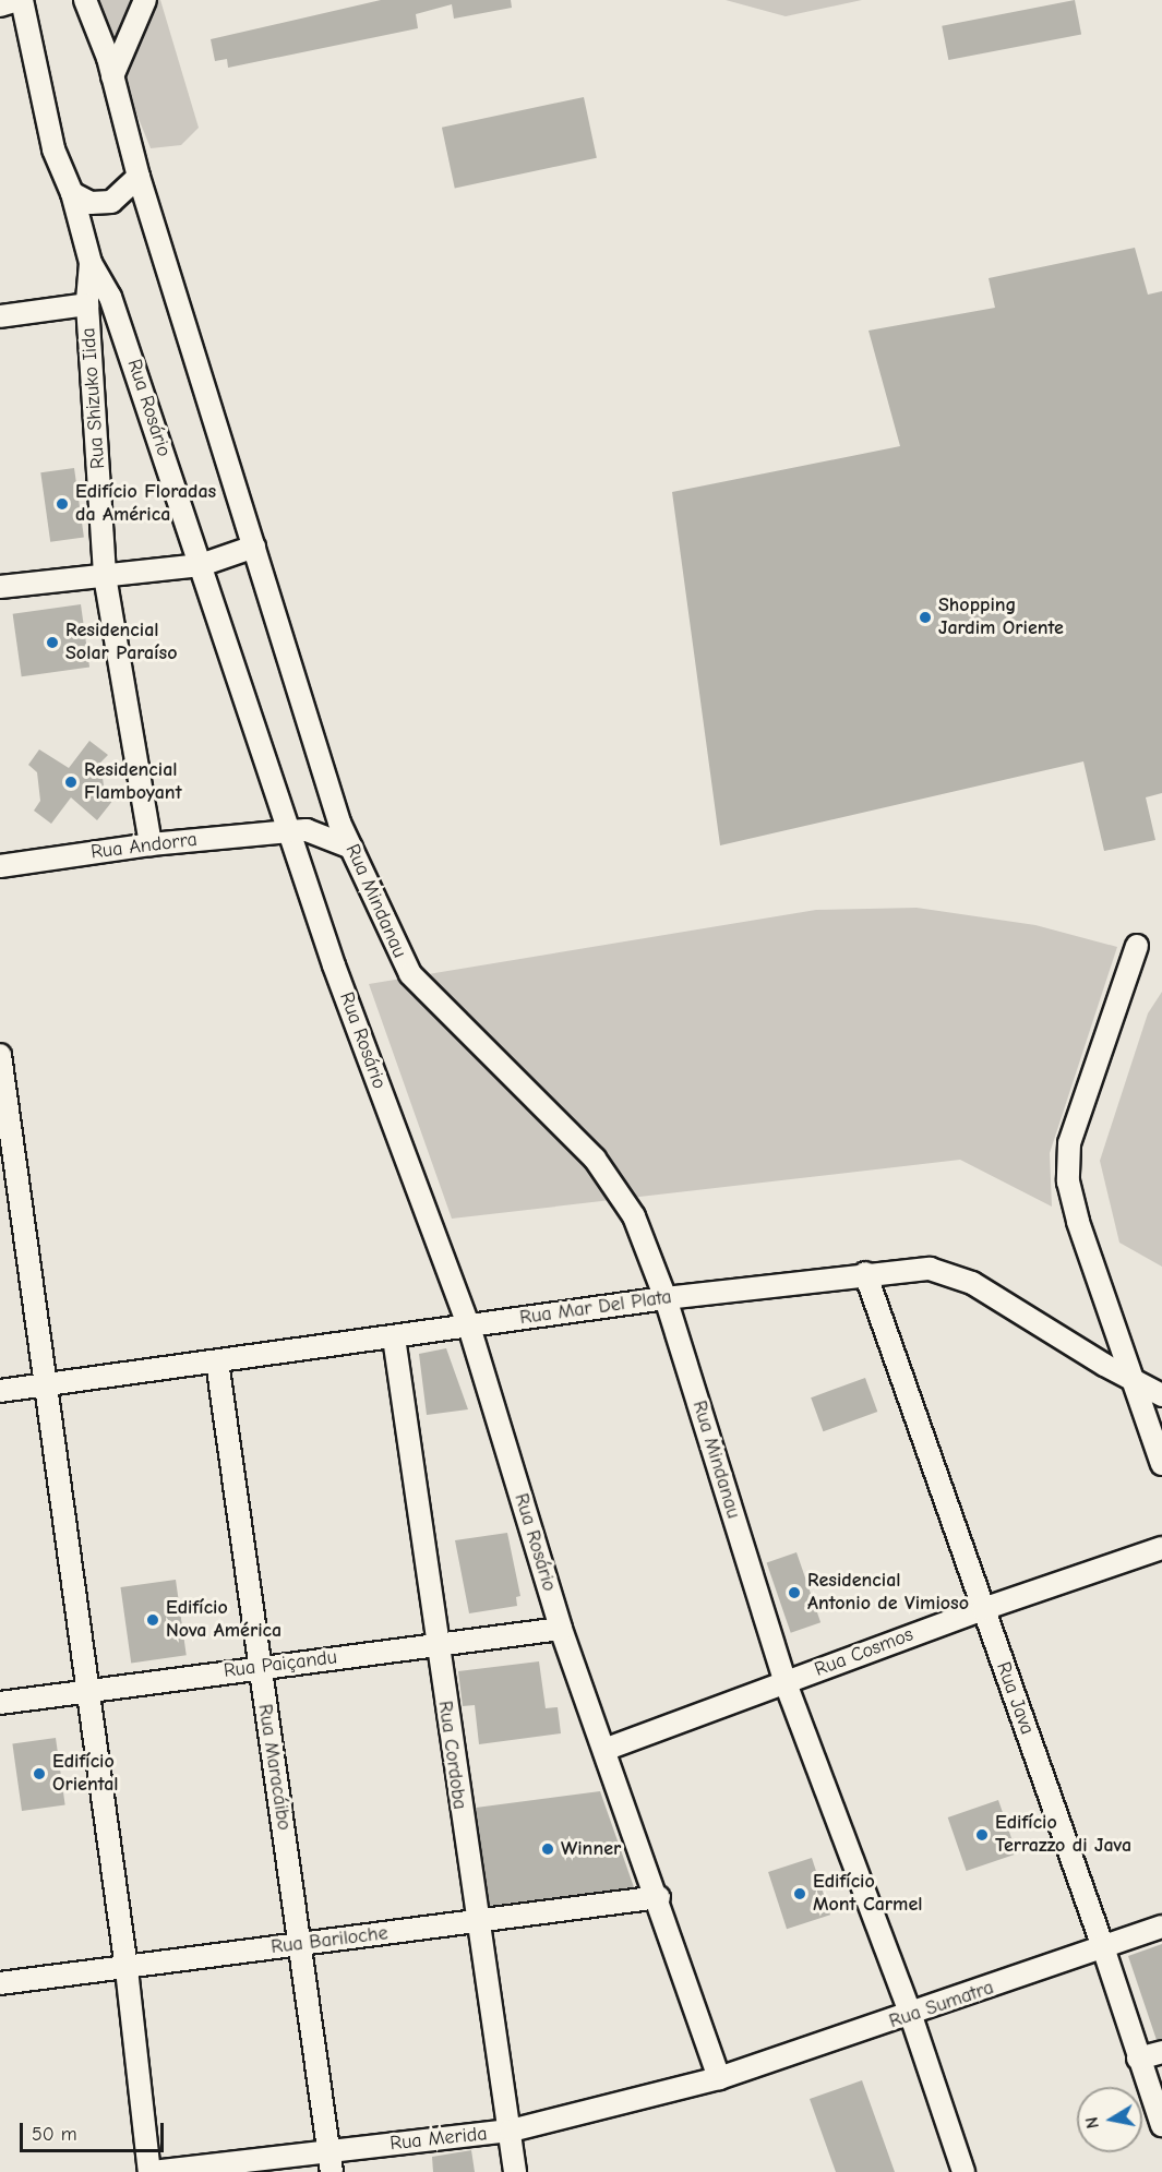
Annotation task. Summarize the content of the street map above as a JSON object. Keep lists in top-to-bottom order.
{
  "streets": {
    "street": [
      "Rua Shizuko Iida",
      "Rua Rosário",
      "Rua Andorra",
      "Rua Mindanau",
      "Rua Mar Del Plata",
      "Rua Cosmos",
      "Rua Paiçandu",
      "Rua Java",
      "Rua Cordoba",
      "Rua Maracáibo",
      "Rua Bariloche",
      "Rua Sumatra",
      "Rua Merida"
    ]
  },
  "crossings": [
    ["Rua Shizuko Iida", "Rua Rosário"],
    ["Rua Shizuko Iida", "Rua Andorra"],
    ["Rua Rosário", "Rua Andorra"],
    ["Rua Rosário", "Rua Mar Del Plata"],
    ["Rua Rosário", "Rua Cosmos"],
    ["Rua Rosário", "Rua Paiçandu"],
    ["Rua Rosário", "Rua Bariloche"],
    ["Rua Rosário", "Rua Sumatra"],
    ["Rua Rosário", "Rua Merida"],
    ["Rua Andorra", "Rua Mindanau"],
    ["Rua Mindanau", "Rua Mar Del Plata"],
    ["Rua Mindanau", "Rua Cosmos"],
    ["Rua Mindanau", "Rua Sumatra"],
    ["Rua Mar Del Plata", "Rua Java"],
    ["Rua Mar Del Plata", "Rua Cordoba"],
    ["Rua Mar Del Plata", "Rua Maracáibo"],
    ["Rua Cosmos", "Rua Java"],
    ["Rua Paiçandu", "Rua Cordoba"],
    ["Rua Paiçandu", "Rua Maracáibo"],
    ["Rua Java", "Rua Sumatra"],
    ["Rua Cordoba", "Rua Bariloche"],
    ["Rua Cordoba", "Rua Merida"],
    ["Rua Maracáibo", "Rua Bariloche"],
    ["Rua Maracáibo", "Rua Merida"],
    ["Rua Sumatra", "Rua Merida"]
  ],
  "places": [
    "Edifício Floradas da América",
    "Shopping Jardim Oriente",
    "Residencial Solar Paraíso",
    "Residencial Flamboyant",
    "Residencial Antonio de Vimioso",
    "Edifício Nova América",
    "Edifício Oriental",
    "Edifício Terrazzo di Java",
    "Winner",
    "Edifício Mont Carmel"
  ],
  "scale_bar": "50 m",
  "north": "left"
}
